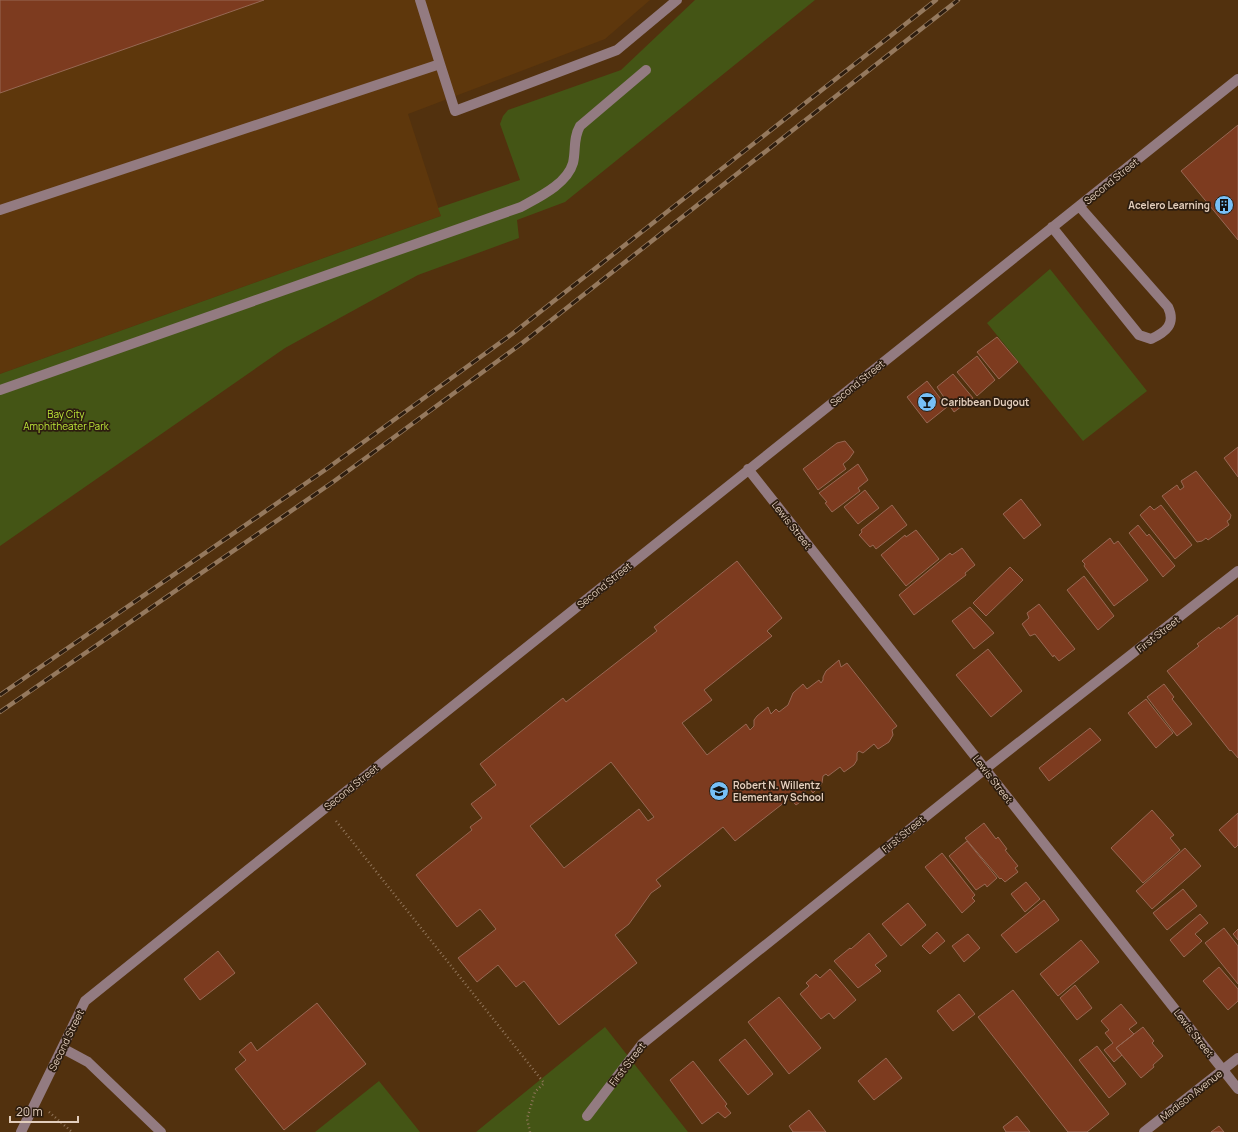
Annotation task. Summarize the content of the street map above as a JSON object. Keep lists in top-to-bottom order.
{
  "streets": {
    "street": [
      "Second Street",
      "Lewis Street",
      "First Street",
      "Madison Avenue"
    ]
  },
  "crossings": [
    ["Second Street", "Lewis Street"],
    ["Lewis Street", "First Street"],
    ["Lewis Street", "Madison Avenue"]
  ],
  "parks": ["Bay City Amphitheater Park"],
  "places": {
    "building": ["Acelero Learning"],
    "bar": ["Caribbean Dugout"],
    "school or university": ["Robert N. Willentz Elementary School"]
  },
  "scale_bar": "20 m"
}
